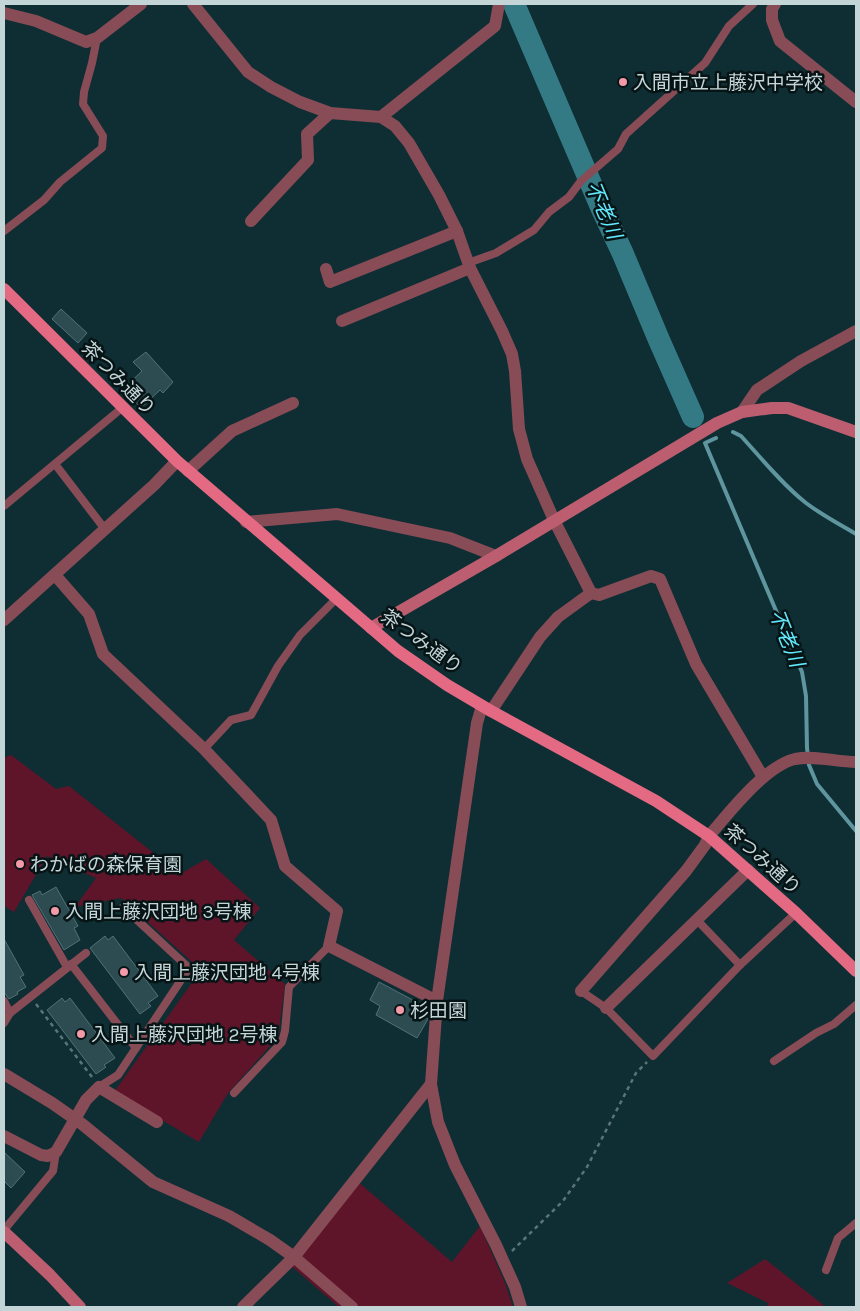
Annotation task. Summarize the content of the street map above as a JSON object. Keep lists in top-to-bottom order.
{
  "streets": {
    "main road": ["茶つみ通り"]
  },
  "water": ["不老川"],
  "places": [
    "入間市立上藤沢中学校",
    "わかばの森保育園",
    "入間上藤沢団地 3号棟",
    "入間上藤沢団地 4号棟",
    "杉田園",
    "入間上藤沢団地 2号棟"
  ]
}
